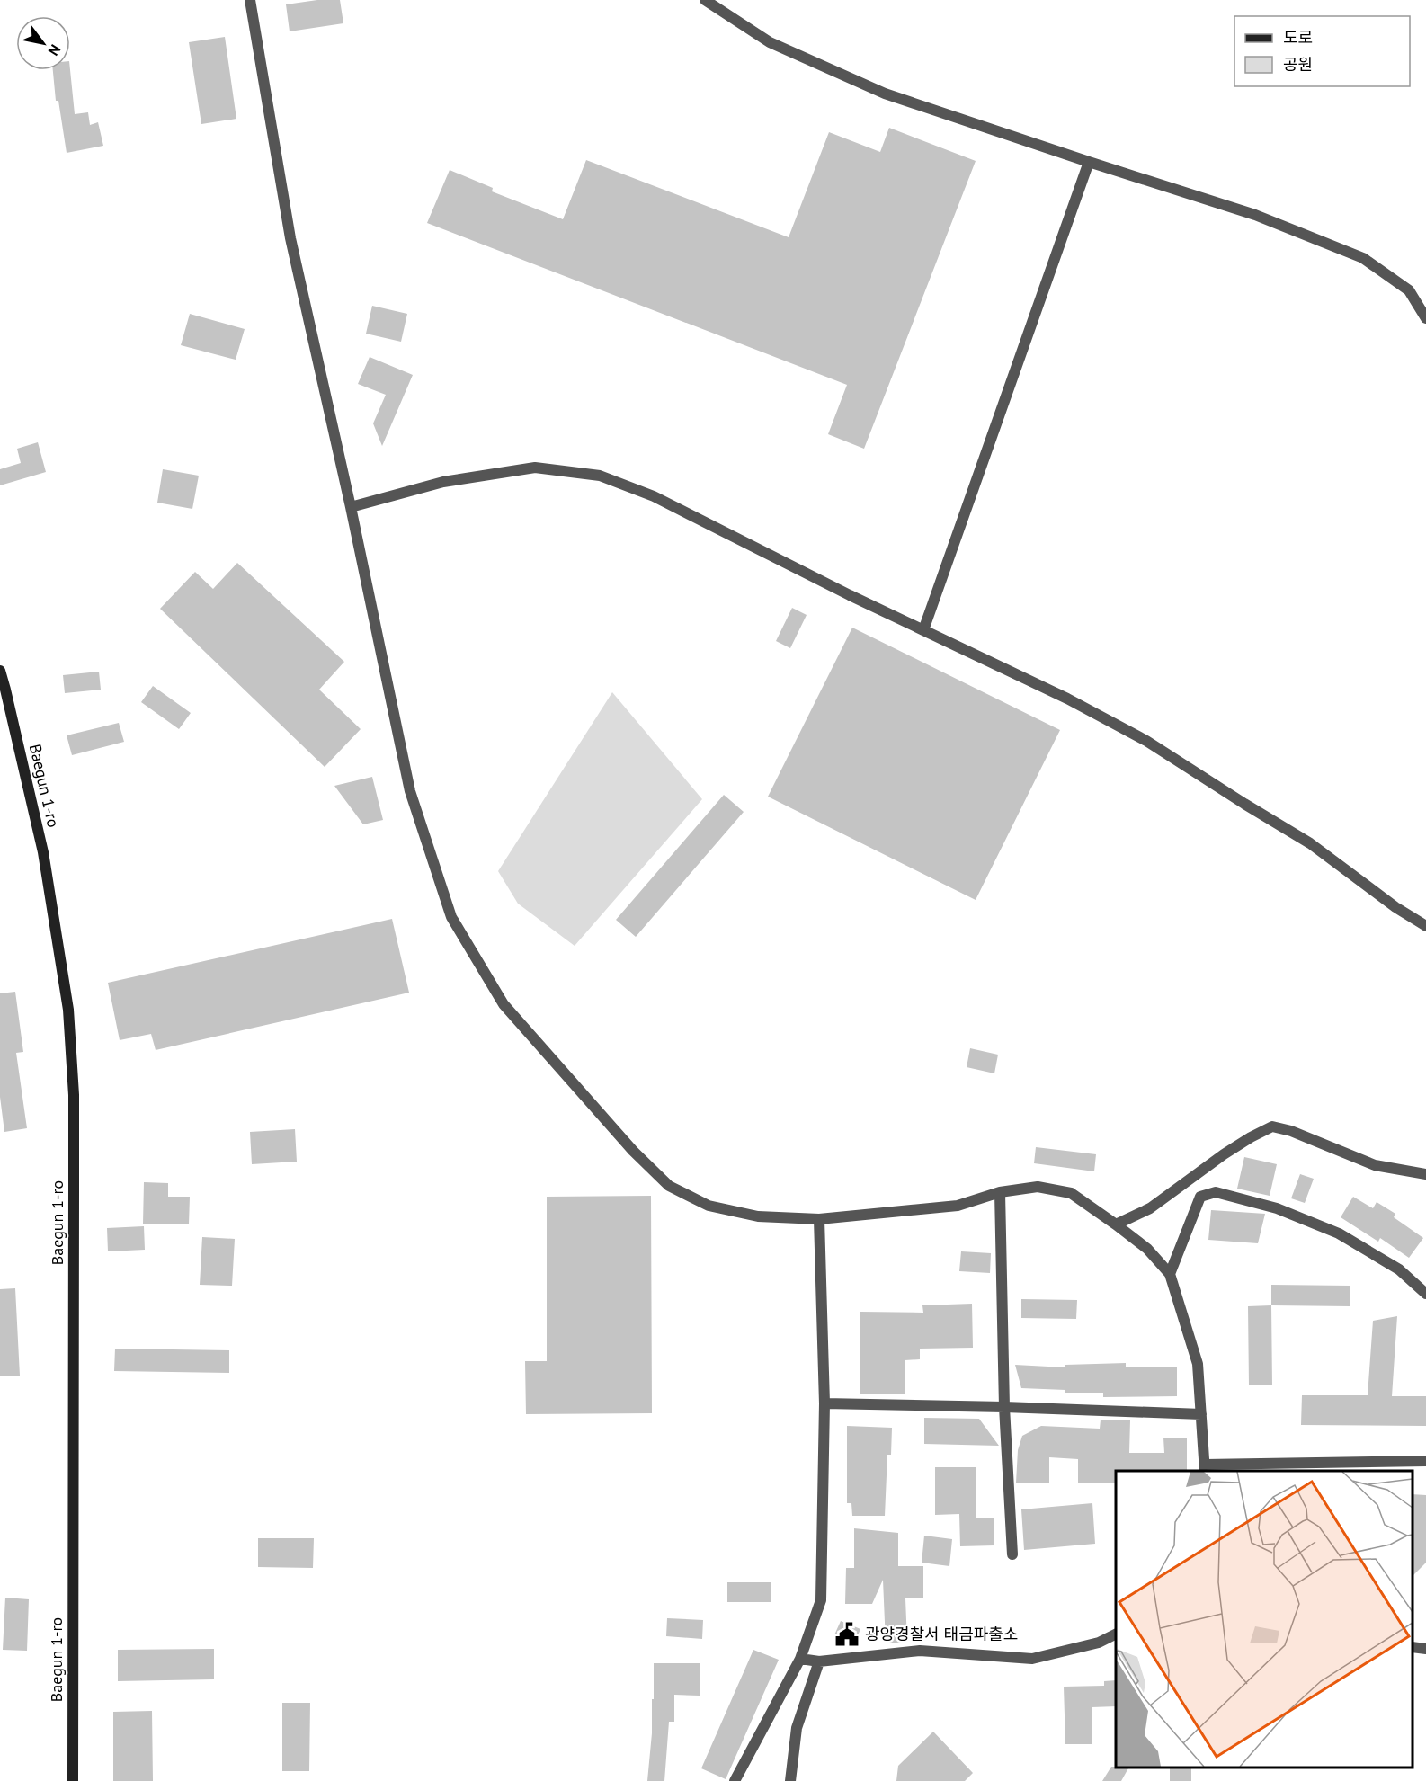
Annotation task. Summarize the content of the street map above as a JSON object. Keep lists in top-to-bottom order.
{
  "streets": {
    "main road": ["Baegun 1-ro"]
  },
  "places": {
    "public building": ["광양경찰서 태금파출소"]
  },
  "legend": ["도로", "공원"],
  "north": "bottom right"
}
